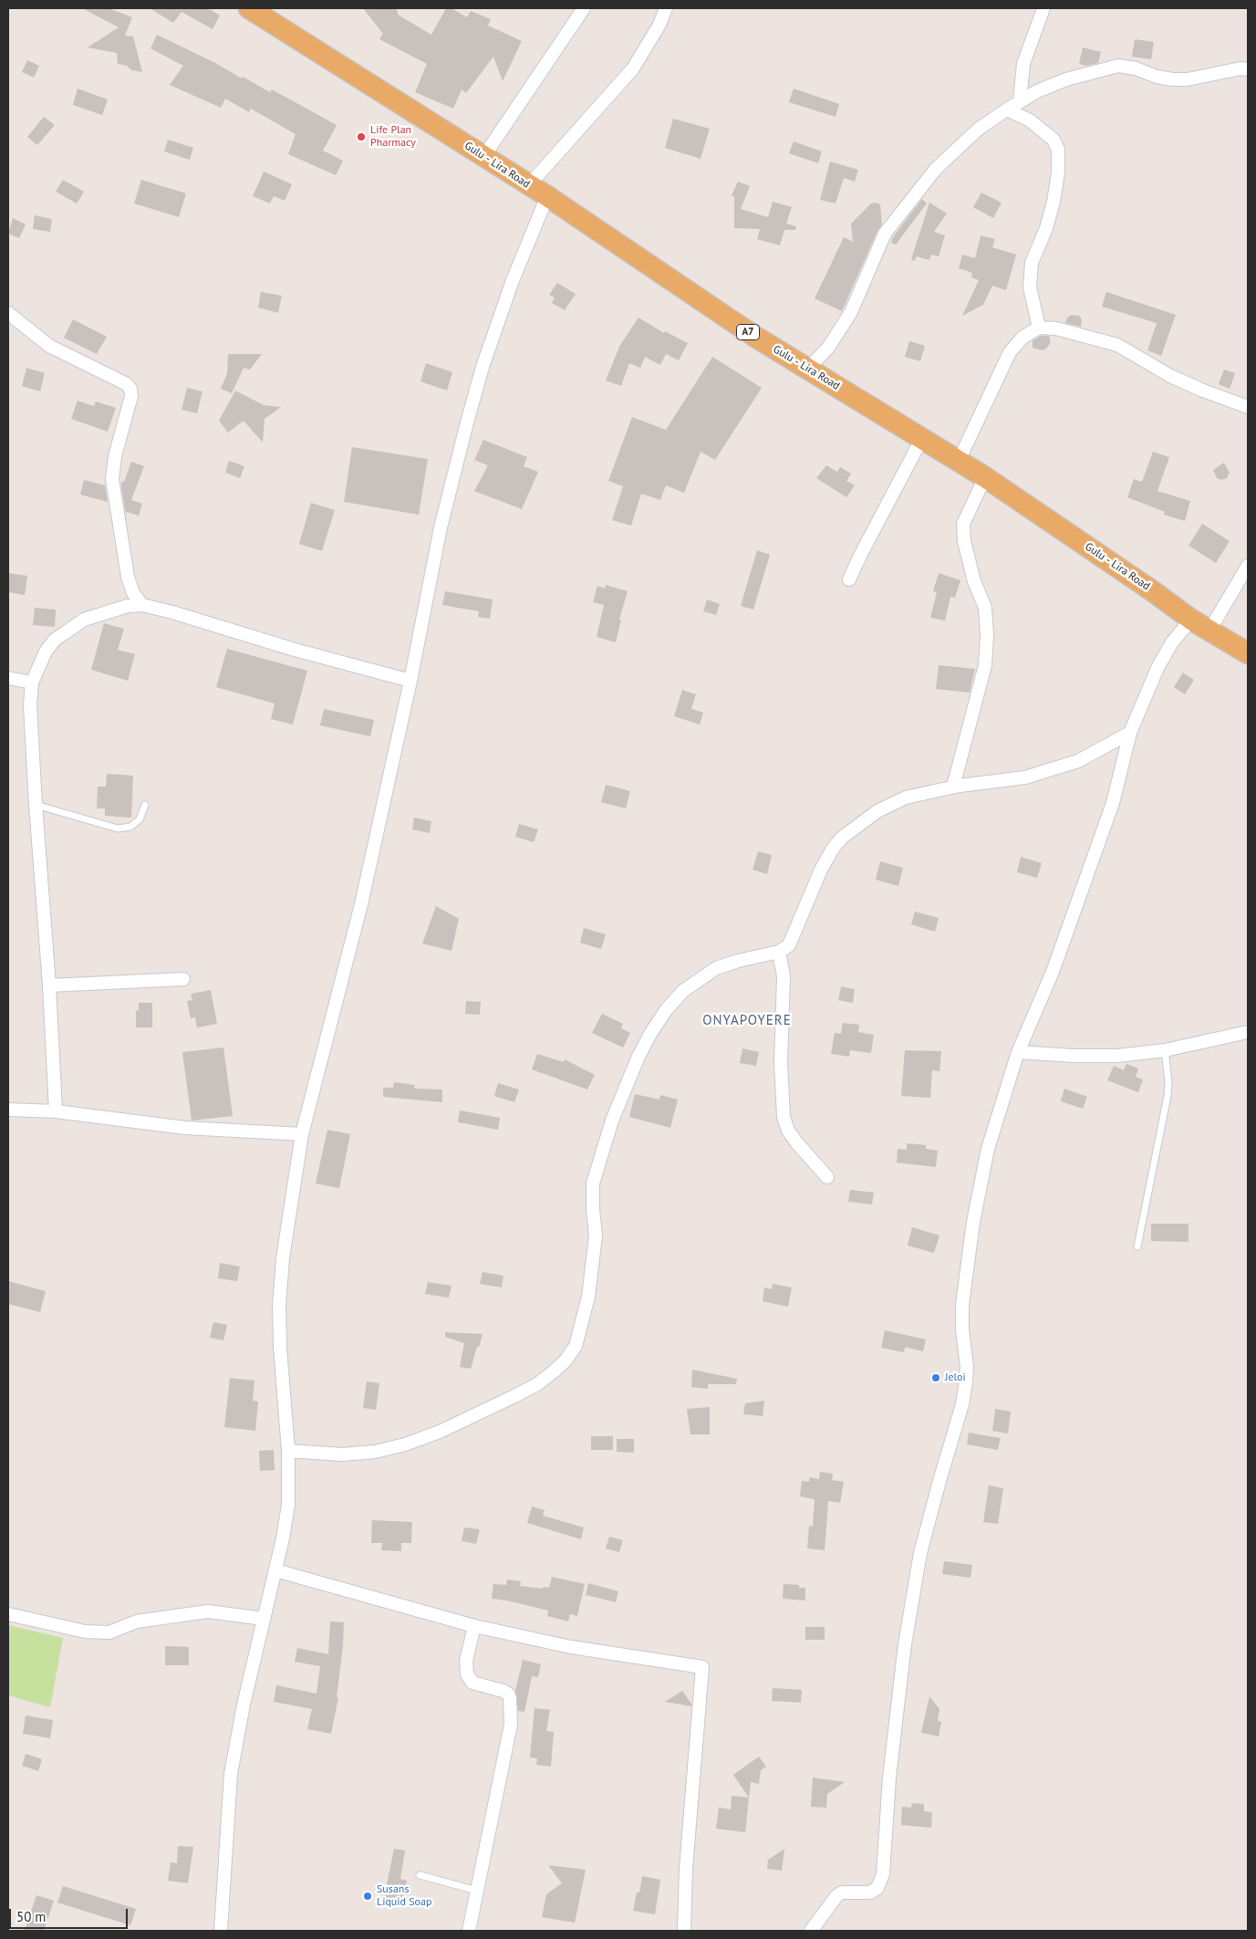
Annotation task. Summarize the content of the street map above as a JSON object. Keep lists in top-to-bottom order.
{
  "streets": {
    "main road": ["Gulu - Lira Road", "A7"]
  },
  "districts": ["ONYAPOYERE"],
  "places": ["Life Plan Pharmacy", "Jeloi", "Susans Liquid Soap"],
  "scale_bar": "50 m"
}
